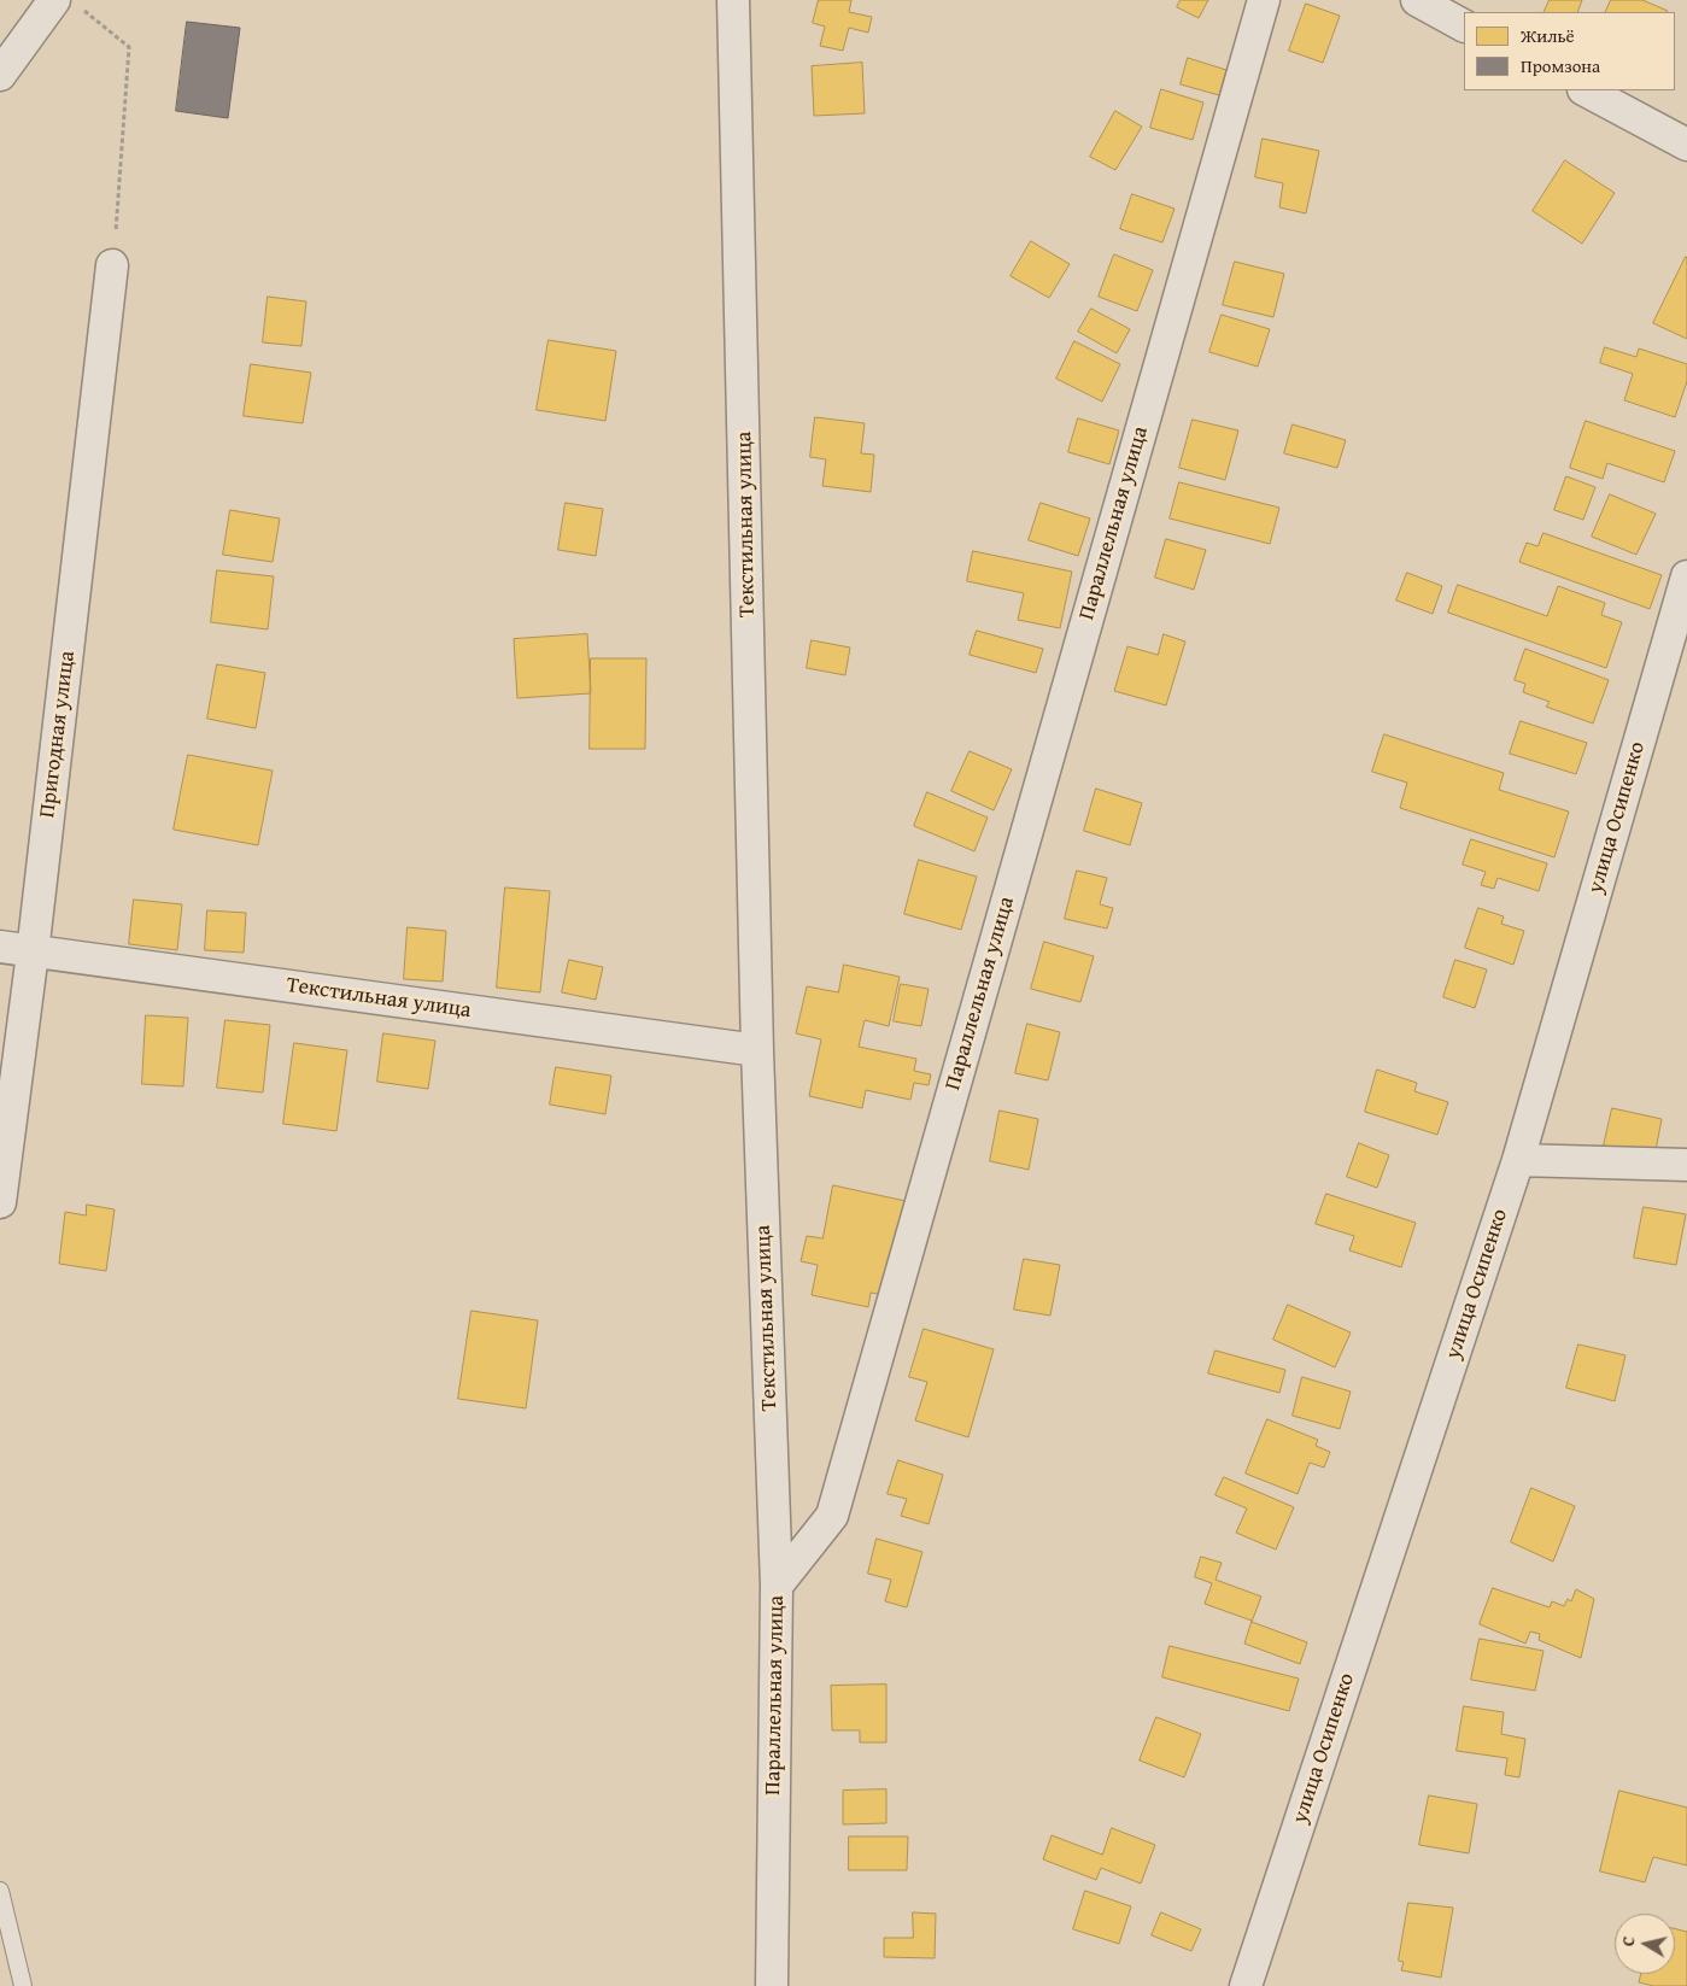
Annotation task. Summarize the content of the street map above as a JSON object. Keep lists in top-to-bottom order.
{
  "streets": {
    "street": [
      "Параллельная улица",
      "Текстильная улица",
      "Пригодная улица",
      "улица Осипенко"
    ]
  },
  "crossings": [
    ["Параллельная улица", "Текстильная улица"],
    ["Текстильная улица", "Пригодная улица"]
  ],
  "legend": ["Жильё", "Промзона"],
  "north": "left"
}
